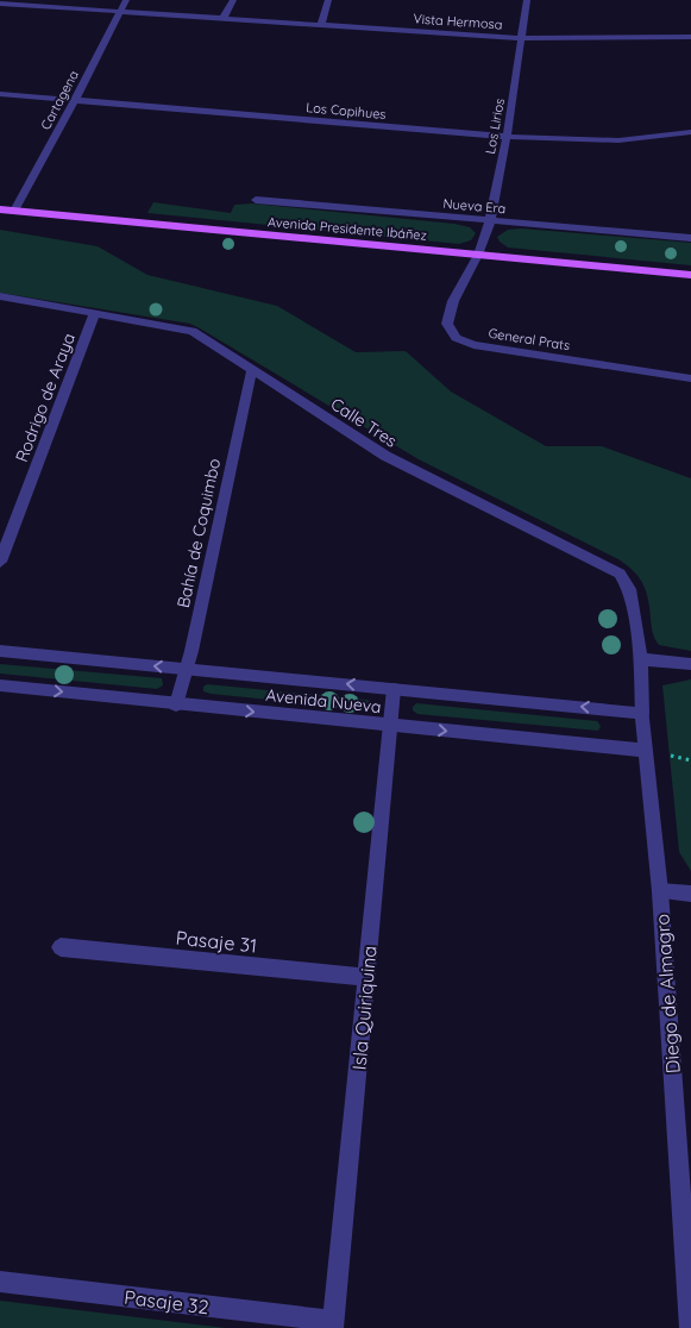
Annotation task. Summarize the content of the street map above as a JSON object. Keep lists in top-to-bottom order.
{
  "streets": {
    "main road": ["Avenida Presidente Ibáñez"],
    "street": [
      "Vista Hermosa",
      "Cartagena",
      "Los Copihues",
      "Los Lirios",
      "Nueva Era",
      "General Prats",
      "Rodrigo de Araya",
      "Calle Tres",
      "Bahía de Coquimbo",
      "Avenida Nueva",
      "Pasaje 31",
      "Diego de Almagro",
      "Isla Quiriquina",
      "Pasaje 32"
    ]
  },
  "crossings": [
    ["Vista Hermosa", "Cartagena"],
    ["Vista Hermosa", "Los Lirios"],
    ["Cartagena", "Los Copihues"],
    ["Cartagena", "Avenida Presidente Ibáñez"],
    ["Los Copihues", "Los Lirios"],
    ["Los Lirios", "Nueva Era"],
    ["Los Lirios", "Avenida Presidente Ibáñez"],
    ["Los Lirios", "General Prats"],
    ["Avenida Presidente Ibáñez", "General Prats"],
    ["Rodrigo de Araya", "Calle Tres"],
    ["Calle Tres", "Bahía de Coquimbo"],
    ["Calle Tres", "Diego de Almagro"],
    ["Bahía de Coquimbo", "Avenida Nueva"],
    ["Avenida Nueva", "Diego de Almagro"],
    ["Avenida Nueva", "Isla Quiriquina"],
    ["Pasaje 31", "Isla Quiriquina"],
    ["Isla Quiriquina", "Pasaje 32"]
  ]
}
